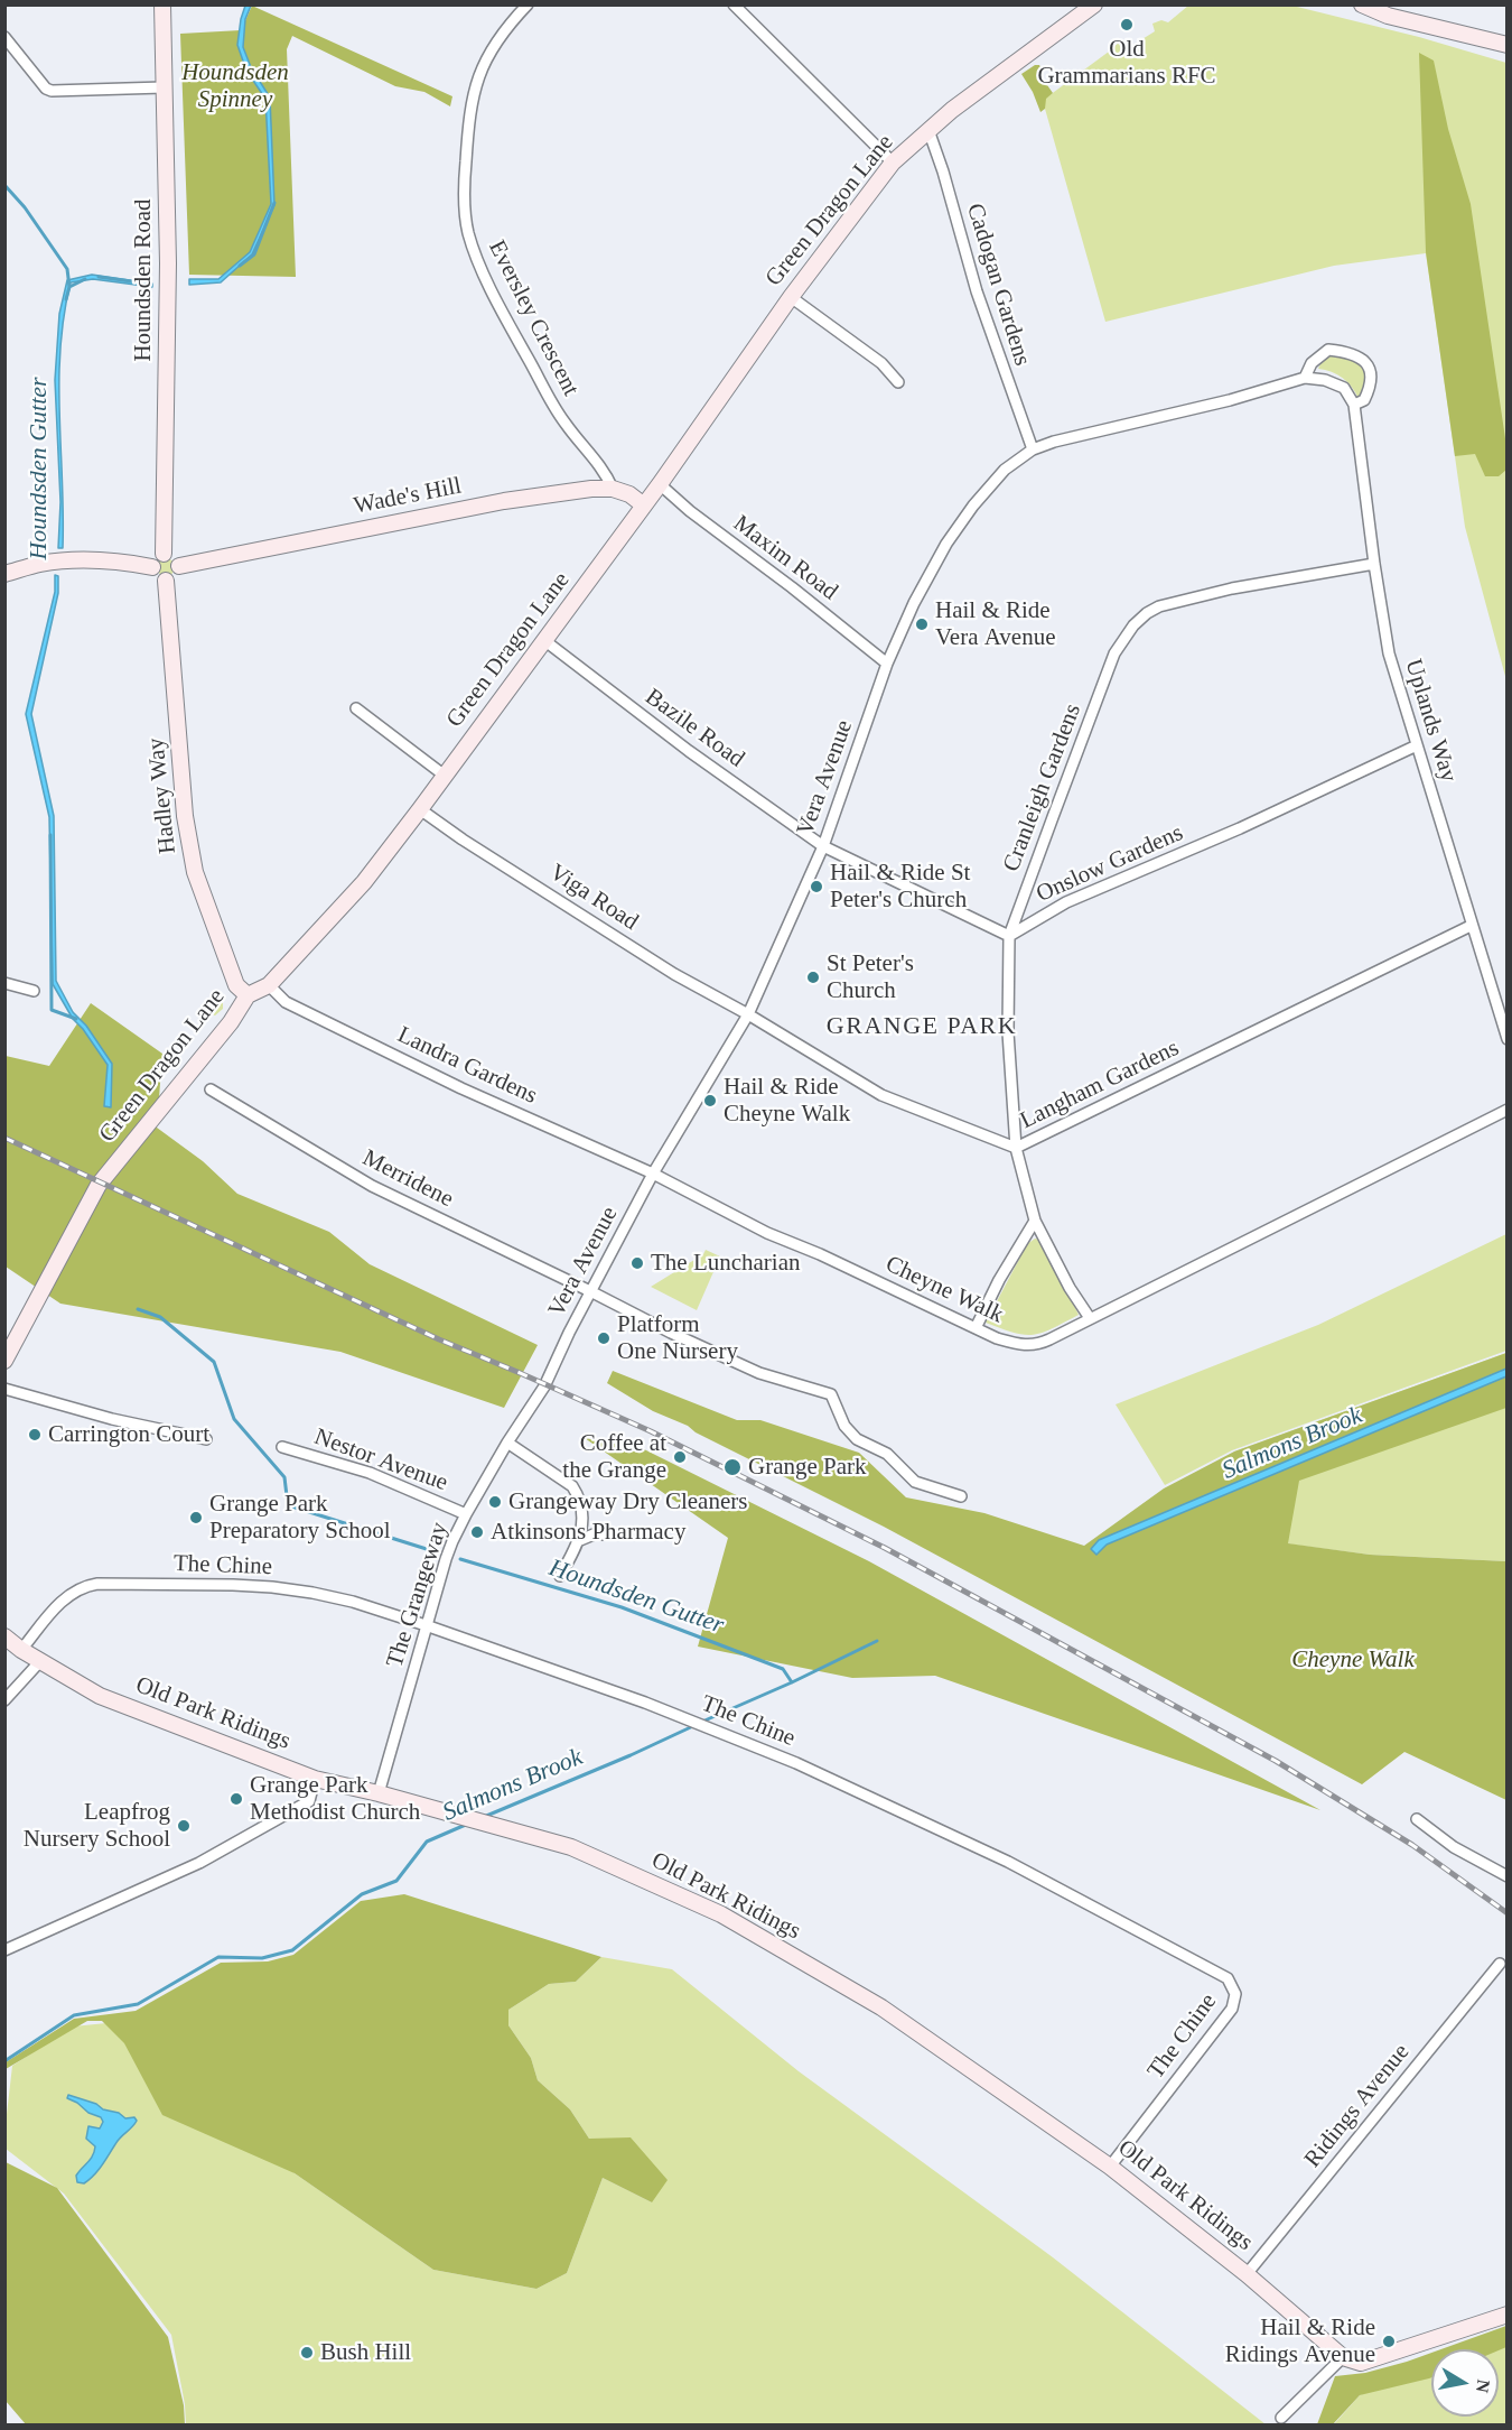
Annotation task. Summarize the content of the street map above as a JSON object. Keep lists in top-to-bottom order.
{
  "streets": {
    "street": [
      "Green Dragon Lane",
      "Houndsden Road",
      "Cadogan Gardens",
      "Eversley Crescent",
      "Wade's Hill",
      "Maxim Road",
      "Uplands Way",
      "Bazile Road",
      "Vera Avenue",
      "Cranleigh Gardens",
      "Hadley Way",
      "Onslow Gardens",
      "Viga Road",
      "Landra Gardens",
      "Langham Gardens",
      "Merridene",
      "Cheyne Walk",
      "Nestor Avenue",
      "The Chine",
      "The Grangeway",
      "Old Park Ridings",
      "Ridings Avenue"
    ]
  },
  "crossings": [
    ["Green Dragon Lane", "Cadogan Gardens"],
    ["Green Dragon Lane", "Maxim Road"],
    ["Green Dragon Lane", "Bazile Road"],
    ["Green Dragon Lane", "Hadley Way"],
    ["Green Dragon Lane", "Viga Road"],
    ["Green Dragon Lane", "Landra Gardens"],
    ["Houndsden Road", "Wade's Hill"],
    ["Houndsden Road", "Hadley Way"],
    ["Cadogan Gardens", "Vera Avenue"],
    ["Eversley Crescent", "Wade's Hill"],
    ["Wade's Hill", "Hadley Way"],
    ["Maxim Road", "Vera Avenue"],
    ["Uplands Way", "Cranleigh Gardens"],
    ["Uplands Way", "Onslow Gardens"],
    ["Uplands Way", "Langham Gardens"],
    ["Bazile Road", "Vera Avenue"],
    ["Vera Avenue", "Viga Road"],
    ["Vera Avenue", "Landra Gardens"],
    ["Vera Avenue", "Langham Gardens"],
    ["Vera Avenue", "Merridene"],
    ["Vera Avenue", "Cheyne Walk"],
    ["Vera Avenue", "The Grangeway"],
    ["Cranleigh Gardens", "Onslow Gardens"],
    ["Cranleigh Gardens", "Langham Gardens"],
    ["Cranleigh Gardens", "Cheyne Walk"],
    ["Viga Road", "Langham Gardens"],
    ["Landra Gardens", "Cheyne Walk"],
    ["Nestor Avenue", "The Grangeway"],
    ["The Chine", "The Grangeway"],
    ["The Chine", "Old Park Ridings"],
    ["The Grangeway", "Old Park Ridings"],
    ["Old Park Ridings", "Ridings Avenue"]
  ],
  "districts": ["GRANGE PARK"],
  "water": ["Houndsden Gutter", "Salmons Brook"],
  "parks": ["Houndsden Spinney", "Cheyne Walk"],
  "places": [
    "Old Grammarians RFC",
    "Hail & Ride Vera Avenue",
    "Hail & Ride St Peter's Church",
    "St Peter's Church",
    "Hail & Ride Cheyne Walk",
    "The Luncharian",
    "Platform One Nursery",
    "Carrington Court",
    "Coffee at the Grange",
    "Grange Park",
    "Grangeway Dry Cleaners",
    "Grange Park Preparatory School",
    "Atkinsons Pharmacy",
    "Grange Park Methodist Church",
    "Leapfrog Nursery School",
    "Hail & Ride Ridings Avenue",
    "Bush Hill"
  ],
  "north": "right"
}
